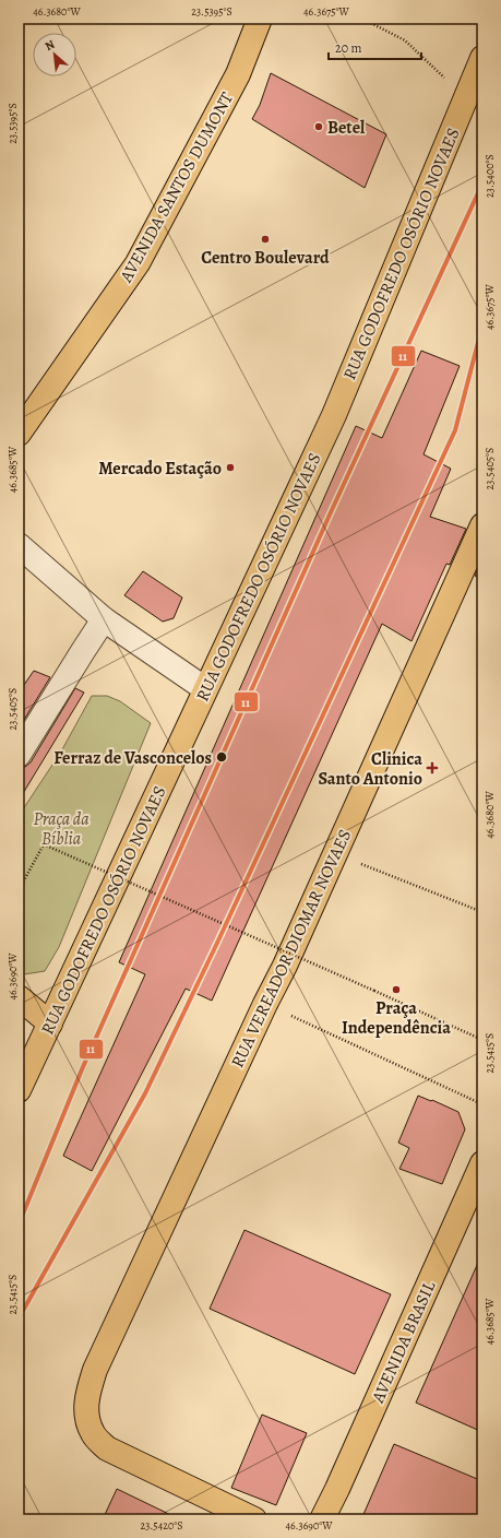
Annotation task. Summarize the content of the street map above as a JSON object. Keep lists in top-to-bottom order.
{
  "streets": {
    "main road": [
      "AVENIDA SANTOS DUMONT",
      "RUA GODOFREDO OSÓRIO NOVAES",
      "RUA VEREADOR DIOMAR NOVAES",
      "AVENIDA BRASIL"
    ]
  },
  "parks": ["Praça da Bíblia"],
  "places": {
    "other": [
      "Betel",
      "Centro Boulevard",
      "Mercado Estação",
      "Ferraz de Vasconcelos",
      "Praça Independência"
    ],
    "health": ["Clinica Santo Antonio"]
  },
  "lines": ["transit line 11"],
  "scale_bar": "20 m",
  "north": "top left",
  "coordinates": [
    "46.3680°W",
    "23.5395°S",
    "46.3675°W",
    "23.5400°S",
    "23.5405°S",
    "46.3685°W",
    "46.3690°W",
    "23.5415°S",
    "23.5420°S"
  ]
}
